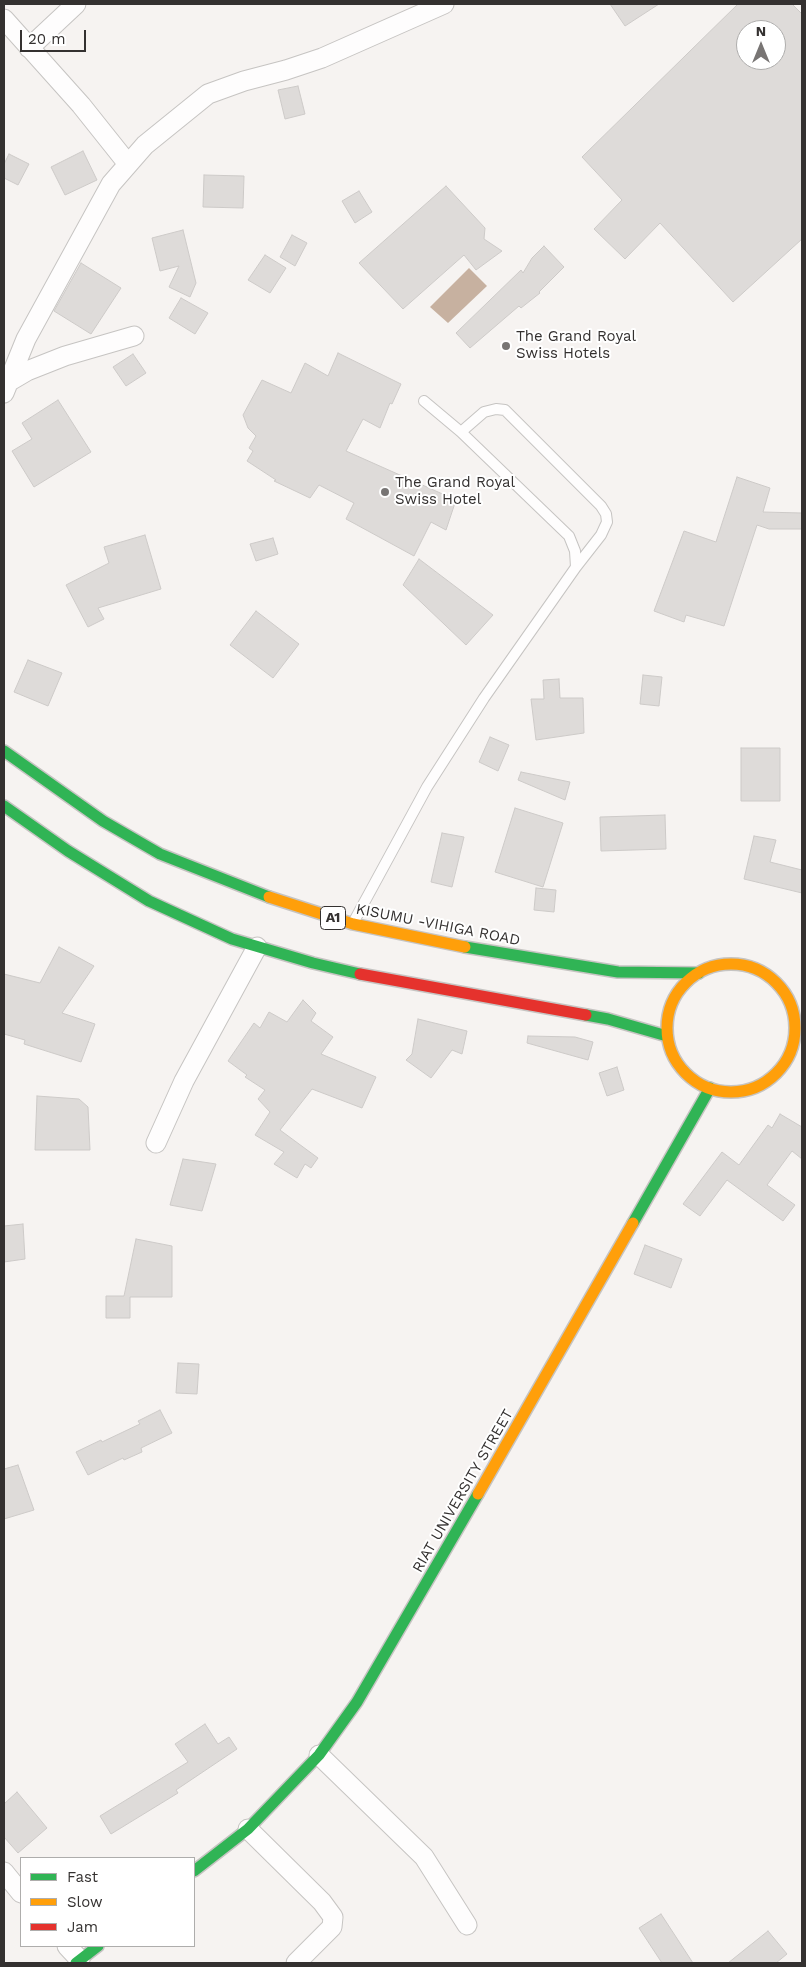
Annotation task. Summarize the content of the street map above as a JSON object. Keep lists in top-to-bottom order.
{
  "streets": {
    "main road": ["A1", "KISUMU -VIHIGA ROAD", "RIAT UNIVERSITY STREET"]
  },
  "crossings": [
    ["A1", "KISUMU -VIHIGA ROAD"],
    ["A1", "RIAT UNIVERSITY STREET"],
    ["KISUMU -VIHIGA ROAD", "RIAT UNIVERSITY STREET"]
  ],
  "places": ["The Grand Royal Swiss Hotels", "The Grand Royal Swiss Hotel"],
  "legend": ["Fast", "Slow", "Jam"],
  "scale_bar": "20 m",
  "north": "top"
}
